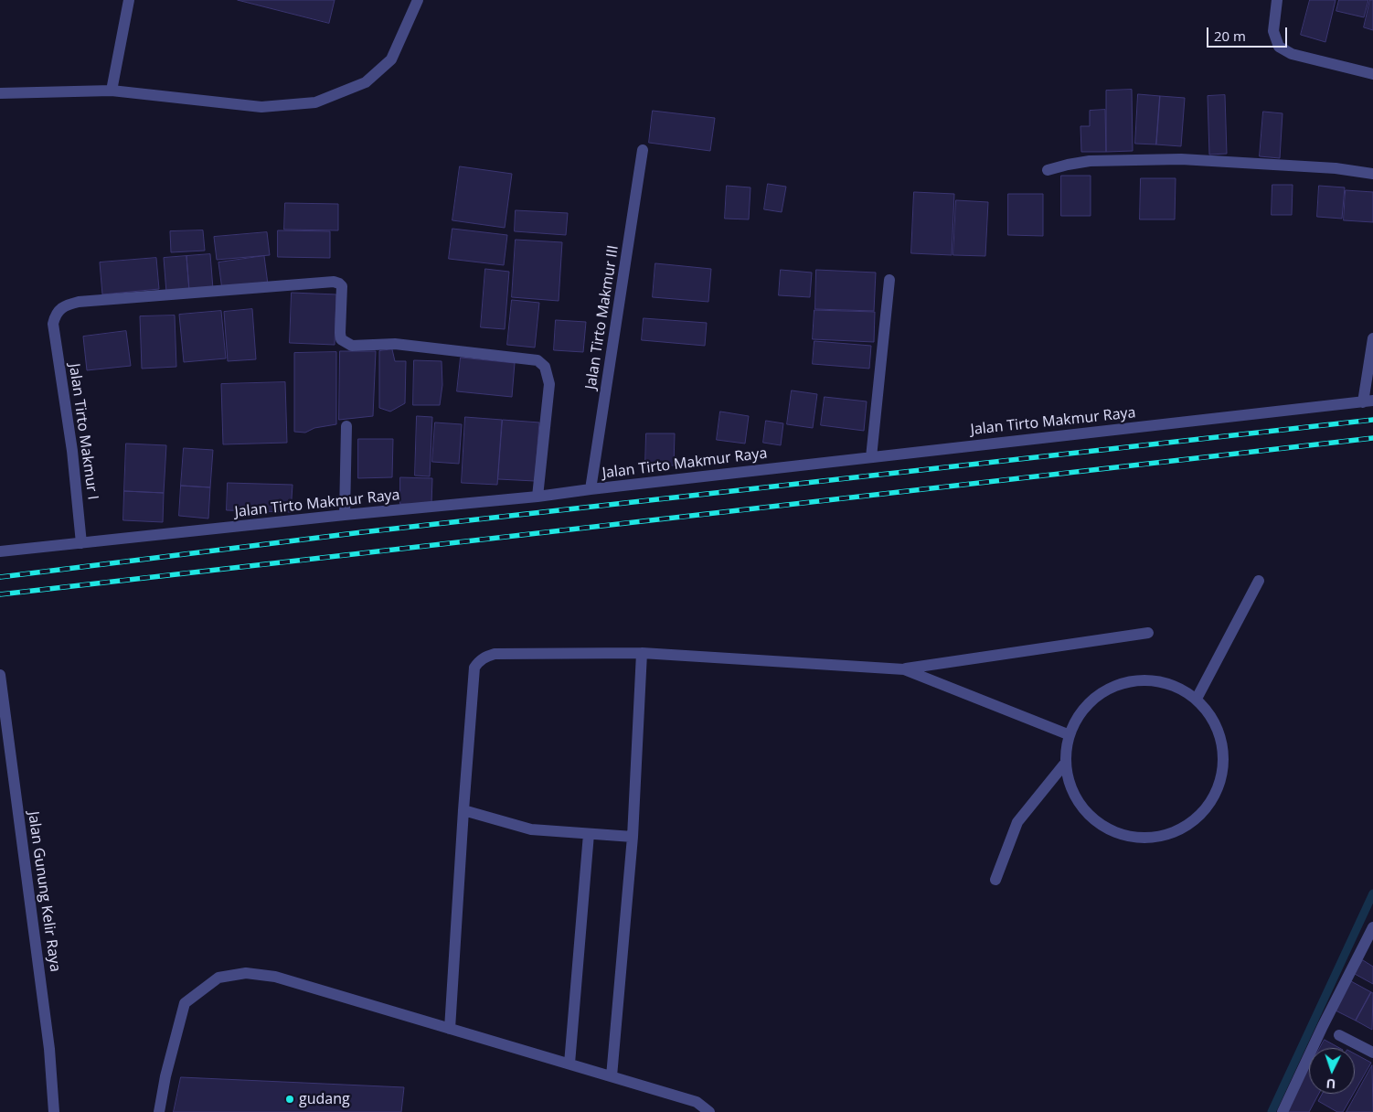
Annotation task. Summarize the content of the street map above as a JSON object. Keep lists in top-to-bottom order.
{
  "streets": {
    "street": [
      "Jalan Tirto Makmur III",
      "Jalan Tirto Makmur Raya",
      "Jalan Tirto Makmur I",
      "Jalan Gunung Kelir Raya"
    ]
  },
  "crossings": [
    ["Jalan Tirto Makmur III", "Jalan Tirto Makmur Raya"],
    ["Jalan Tirto Makmur Raya", "Jalan Tirto Makmur I"]
  ],
  "places": ["gudang"],
  "scale_bar": "20 m",
  "north": "bottom"
}
